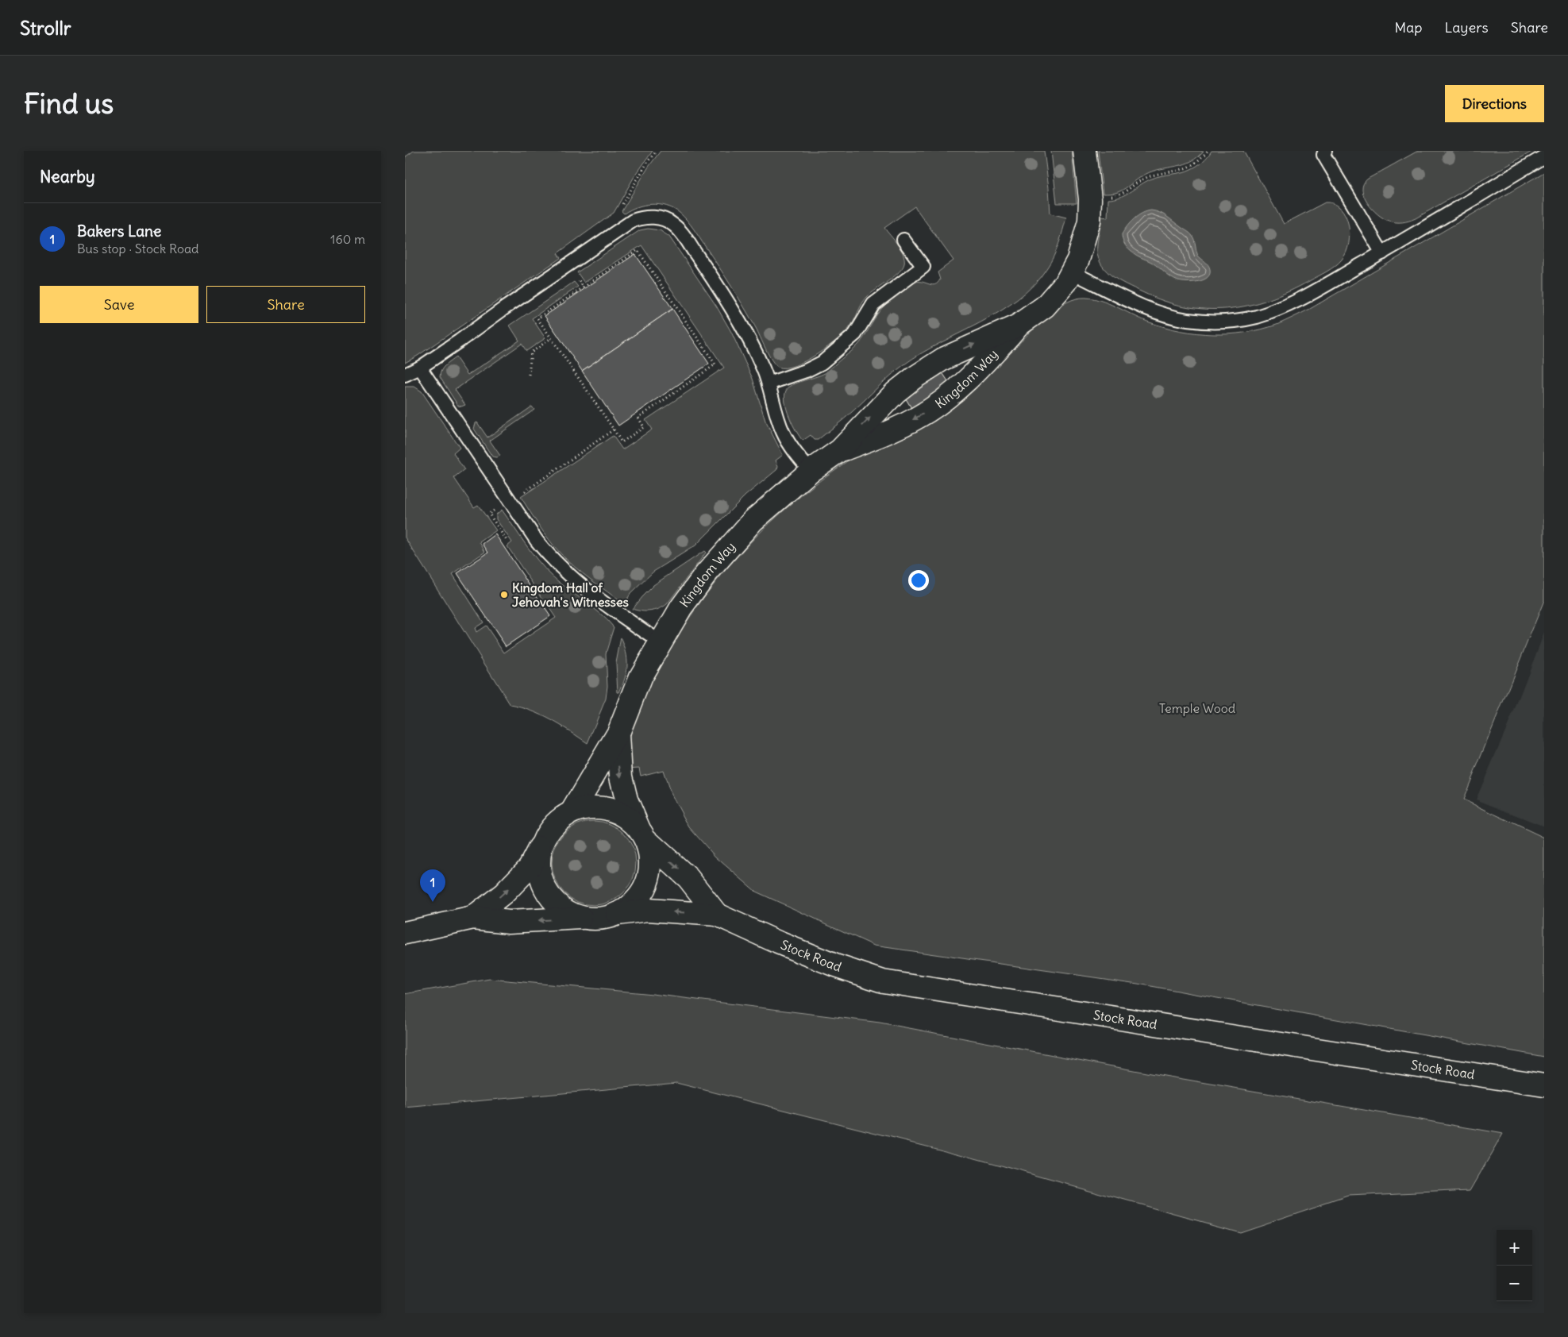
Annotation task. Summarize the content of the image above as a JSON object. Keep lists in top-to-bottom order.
{
  "streets": {
    "main road": ["Kingdom Way", "Stock Road"]
  },
  "crossings": [
    ["Kingdom Way", "Stock Road"]
  ],
  "parks": ["Temple Wood"],
  "places": ["Kingdom Hall of Jehovah's Witnesses"],
  "page": {
    "header": "Strollr",
    "nav": ["Map", "Layers", "Share"],
    "buttons": [
      "Directions",
      ["Save", "Share"]
    ],
    "title": "Find us",
    "heading": "Nearby",
    "list": [
      {
        "mark": "1",
        "name": "Bakers Lane",
        "note": "Bus stop · Stock Road",
        "value": "160 m"
      }
    ],
    "pins": "1",
    "map_buttons": ["+", "−"]
  }
}
